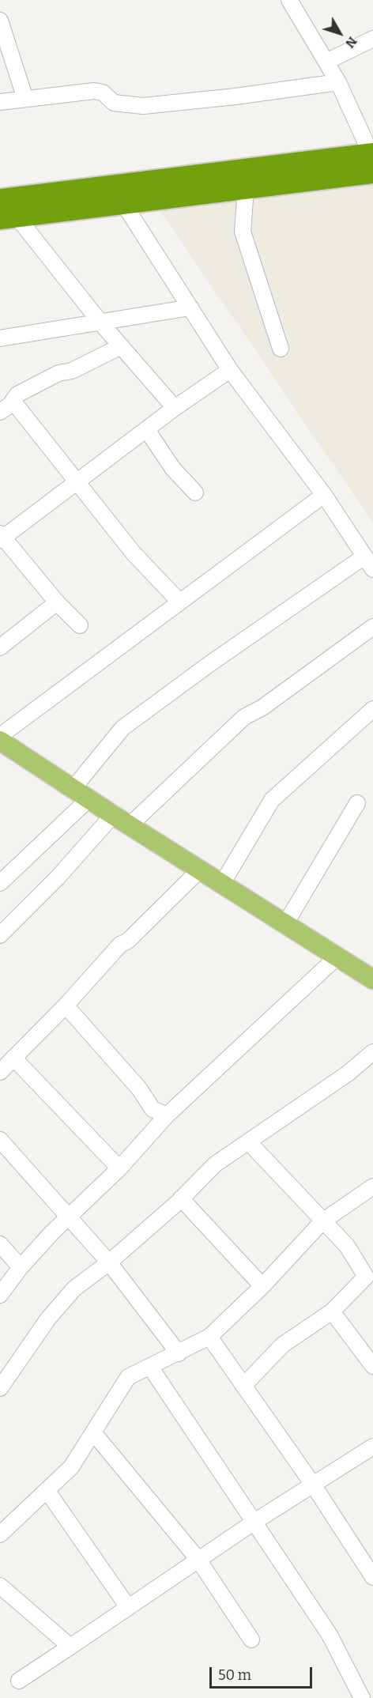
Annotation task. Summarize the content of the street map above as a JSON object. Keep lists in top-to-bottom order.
{
  "scale_bar": "50 m",
  "north": "bottom right"
}
